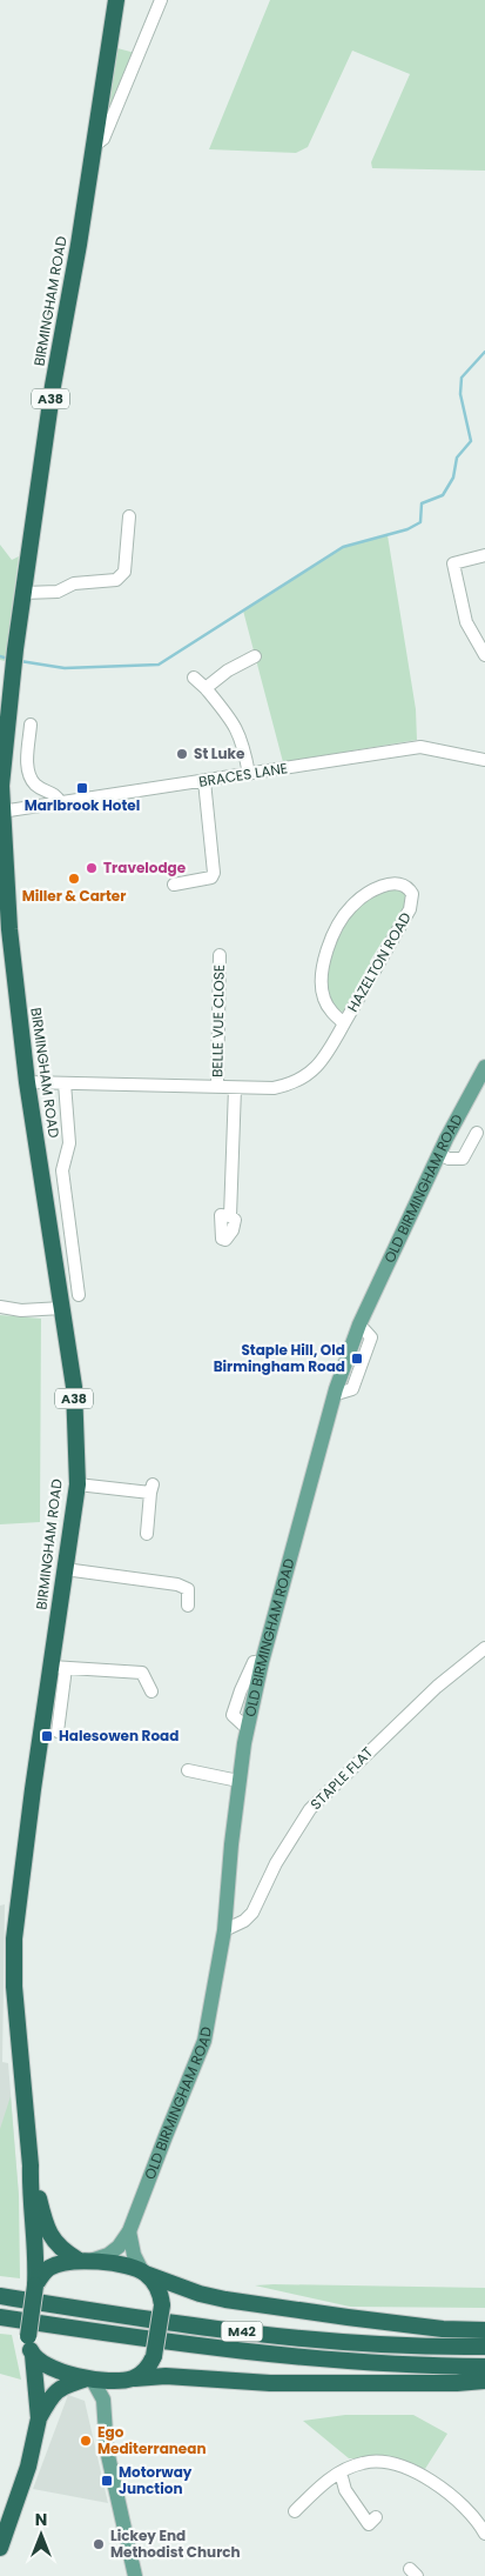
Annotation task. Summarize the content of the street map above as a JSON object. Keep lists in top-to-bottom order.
{
  "streets": {
    "highway": ["BIRMINGHAM ROAD", "A38", "M42"],
    "main road": ["OLD BIRMINGHAM ROAD"],
    "street": [
      "BRACES LANE",
      "HAZELTON ROAD",
      "BELLE VUE CLOSE",
      "STAPLE FLAT"
    ]
  },
  "crossings": [
    ["BIRMINGHAM ROAD", "A38"],
    ["BIRMINGHAM ROAD", "BRACES LANE"],
    ["BIRMINGHAM ROAD", "HAZELTON ROAD"],
    ["BIRMINGHAM ROAD", "OLD BIRMINGHAM ROAD"],
    ["BIRMINGHAM ROAD", "M42"],
    ["HAZELTON ROAD", "BELLE VUE CLOSE"],
    ["OLD BIRMINGHAM ROAD", "STAPLE FLAT"],
    ["OLD BIRMINGHAM ROAD", "M42"]
  ],
  "places": {
    "other": [
      "St Luke",
      "Travelodge",
      "Miller & Carter",
      "Ego Mediterranean",
      "Lickey End Methodist Church"
    ],
    "transit": [
      "Marlbrook Hotel",
      "Staple Hill, Old Birmingham Road",
      "Halesowen Road",
      "Motorway Junction"
    ]
  },
  "north": "top"
}
